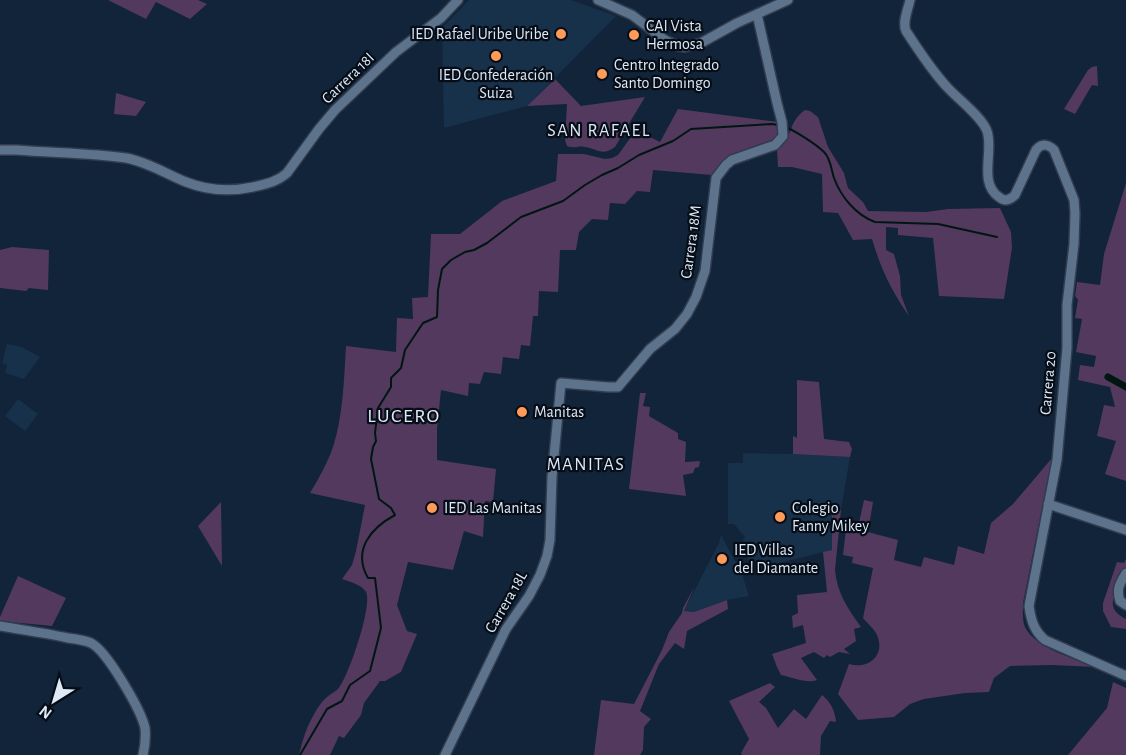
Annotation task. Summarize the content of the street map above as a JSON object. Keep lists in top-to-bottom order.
{
  "streets": {
    "street": [
      "Carrera 18I",
      "Carrera 18M",
      "Carrera 20",
      "Carrera 18L"
    ]
  },
  "crossings": [
    ["Carrera 18M", "Carrera 18L"]
  ],
  "districts": ["SAN RAFAEL", "LUCERO", "MANITAS"],
  "places": [
    "IED Rafael Uribe Uribe",
    "CAI Vista Hermosa",
    "IED Confederación Suiza",
    "Centro Integrado Santo Domingo",
    "Manitas",
    "IED Las Manitas",
    "Colegio Fanny Mikey",
    "IED Villas del Diamante"
  ],
  "north": "bottom left"
}
